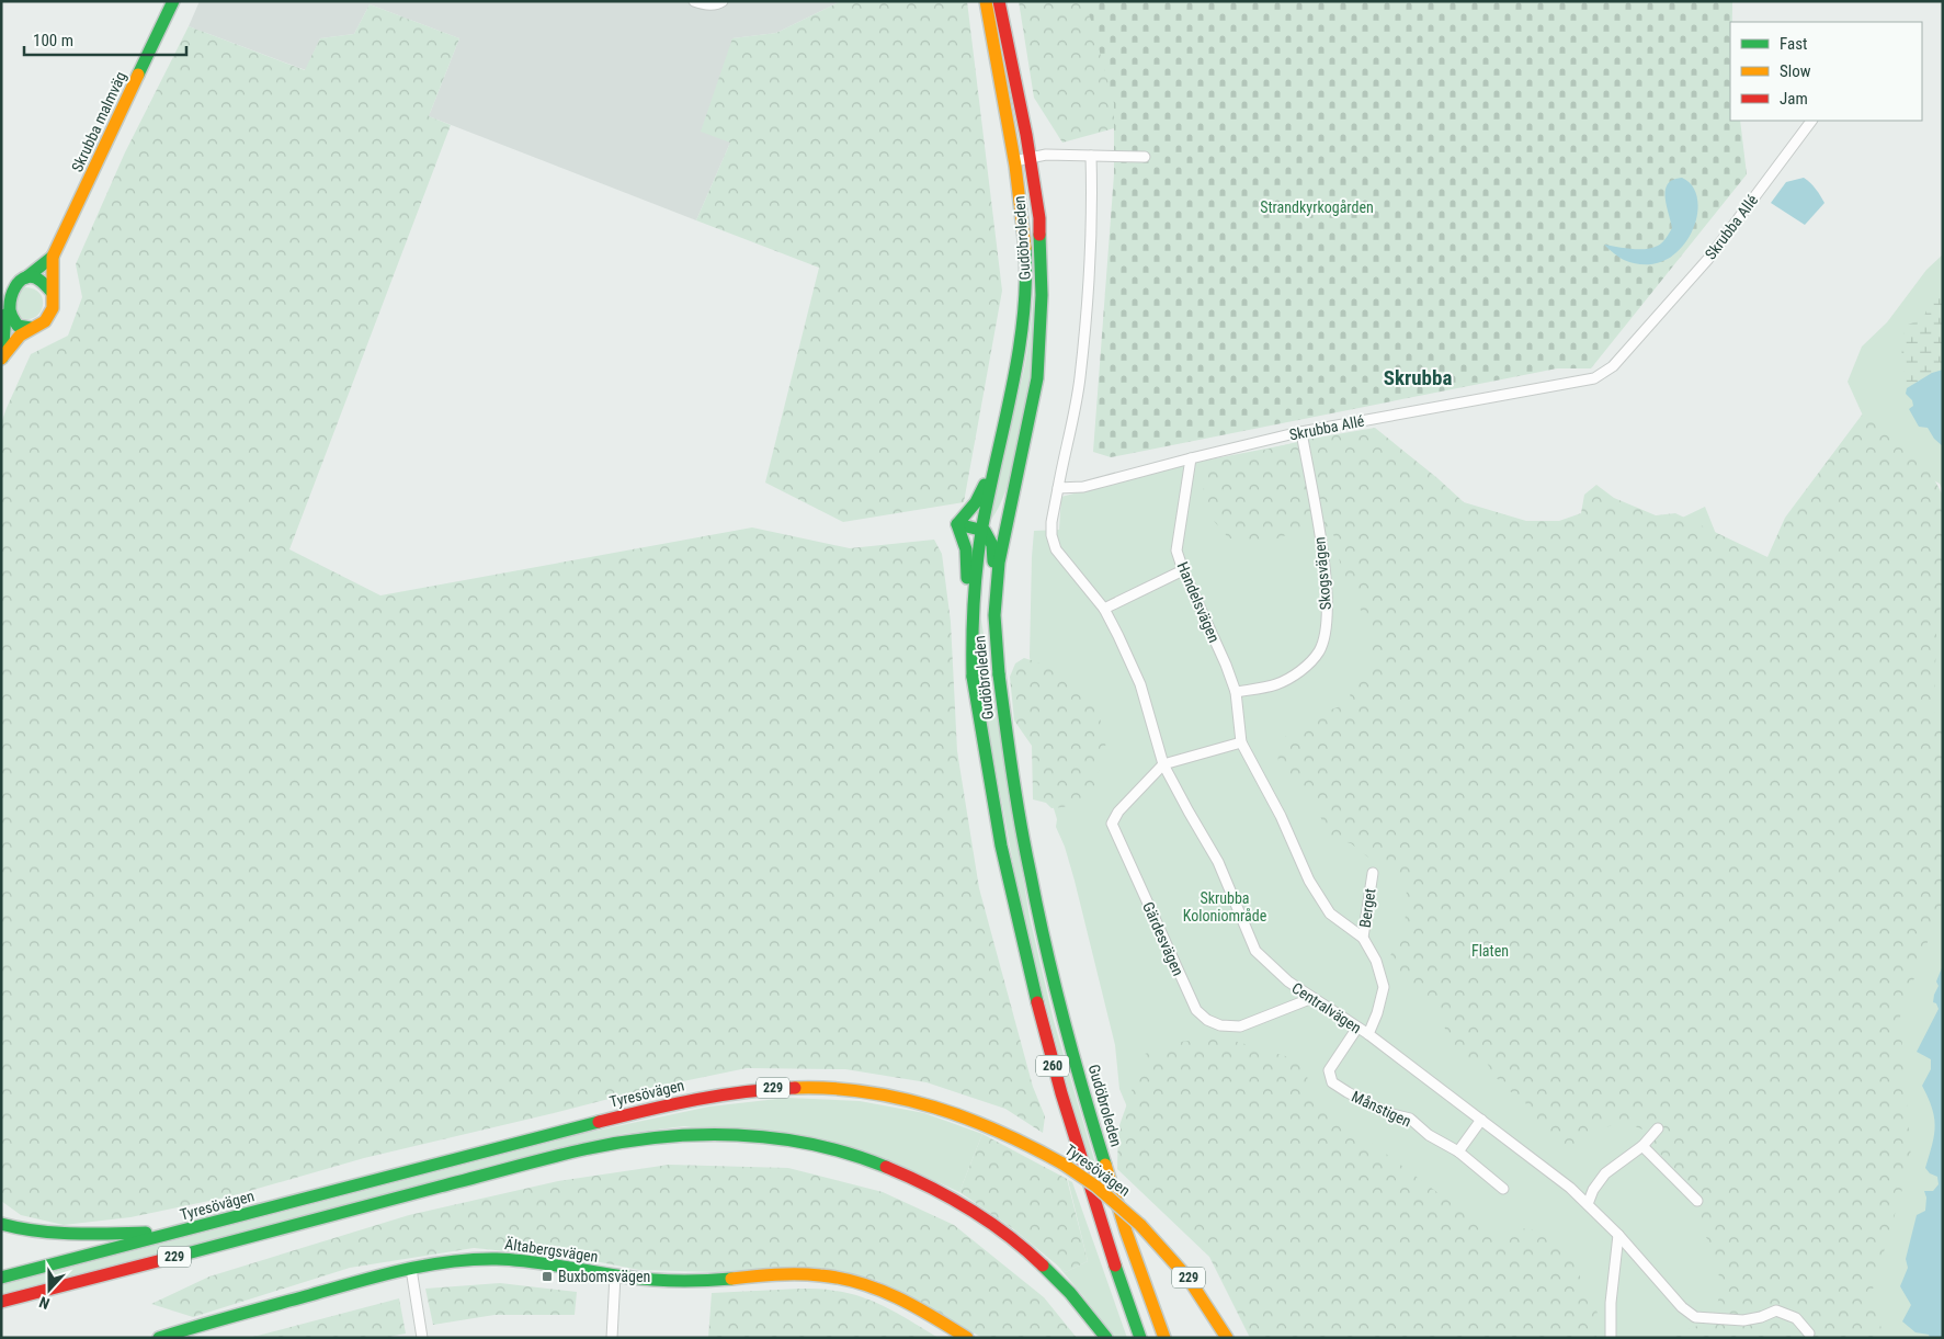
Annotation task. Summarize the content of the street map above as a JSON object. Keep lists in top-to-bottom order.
{
  "streets": {
    "main road": [
      "Skrubba malmväg",
      "Gudöbroleden",
      "260",
      "229",
      "Tyresövägen",
      "Ältabergsvägen"
    ],
    "street": [
      "Skrubba Allé",
      "Skogsvägen",
      "Handelsvägen",
      "Berget",
      "Gärdesvägen",
      "Centralvägen",
      "Månstigen"
    ]
  },
  "crossings": [
    ["Skrubba Allé", "Skogsvägen"],
    ["Skrubba Allé", "Handelsvägen"],
    ["Skrubba Allé", "Centralvägen"],
    ["Skogsvägen", "Handelsvägen"],
    ["Handelsvägen", "Berget"],
    ["Berget", "Centralvägen"],
    ["Gärdesvägen", "Centralvägen"],
    ["Centralvägen", "Månstigen"]
  ],
  "districts": ["Skrubba"],
  "parks": ["Strandkyrkogården", "Skrubba Koloniområde", "Flaten"],
  "places": {
    "transit": ["Buxbomsvägen"]
  },
  "legend": ["Fast", "Slow", "Jam"],
  "scale_bar": "100 m",
  "north": "bottom"
}
